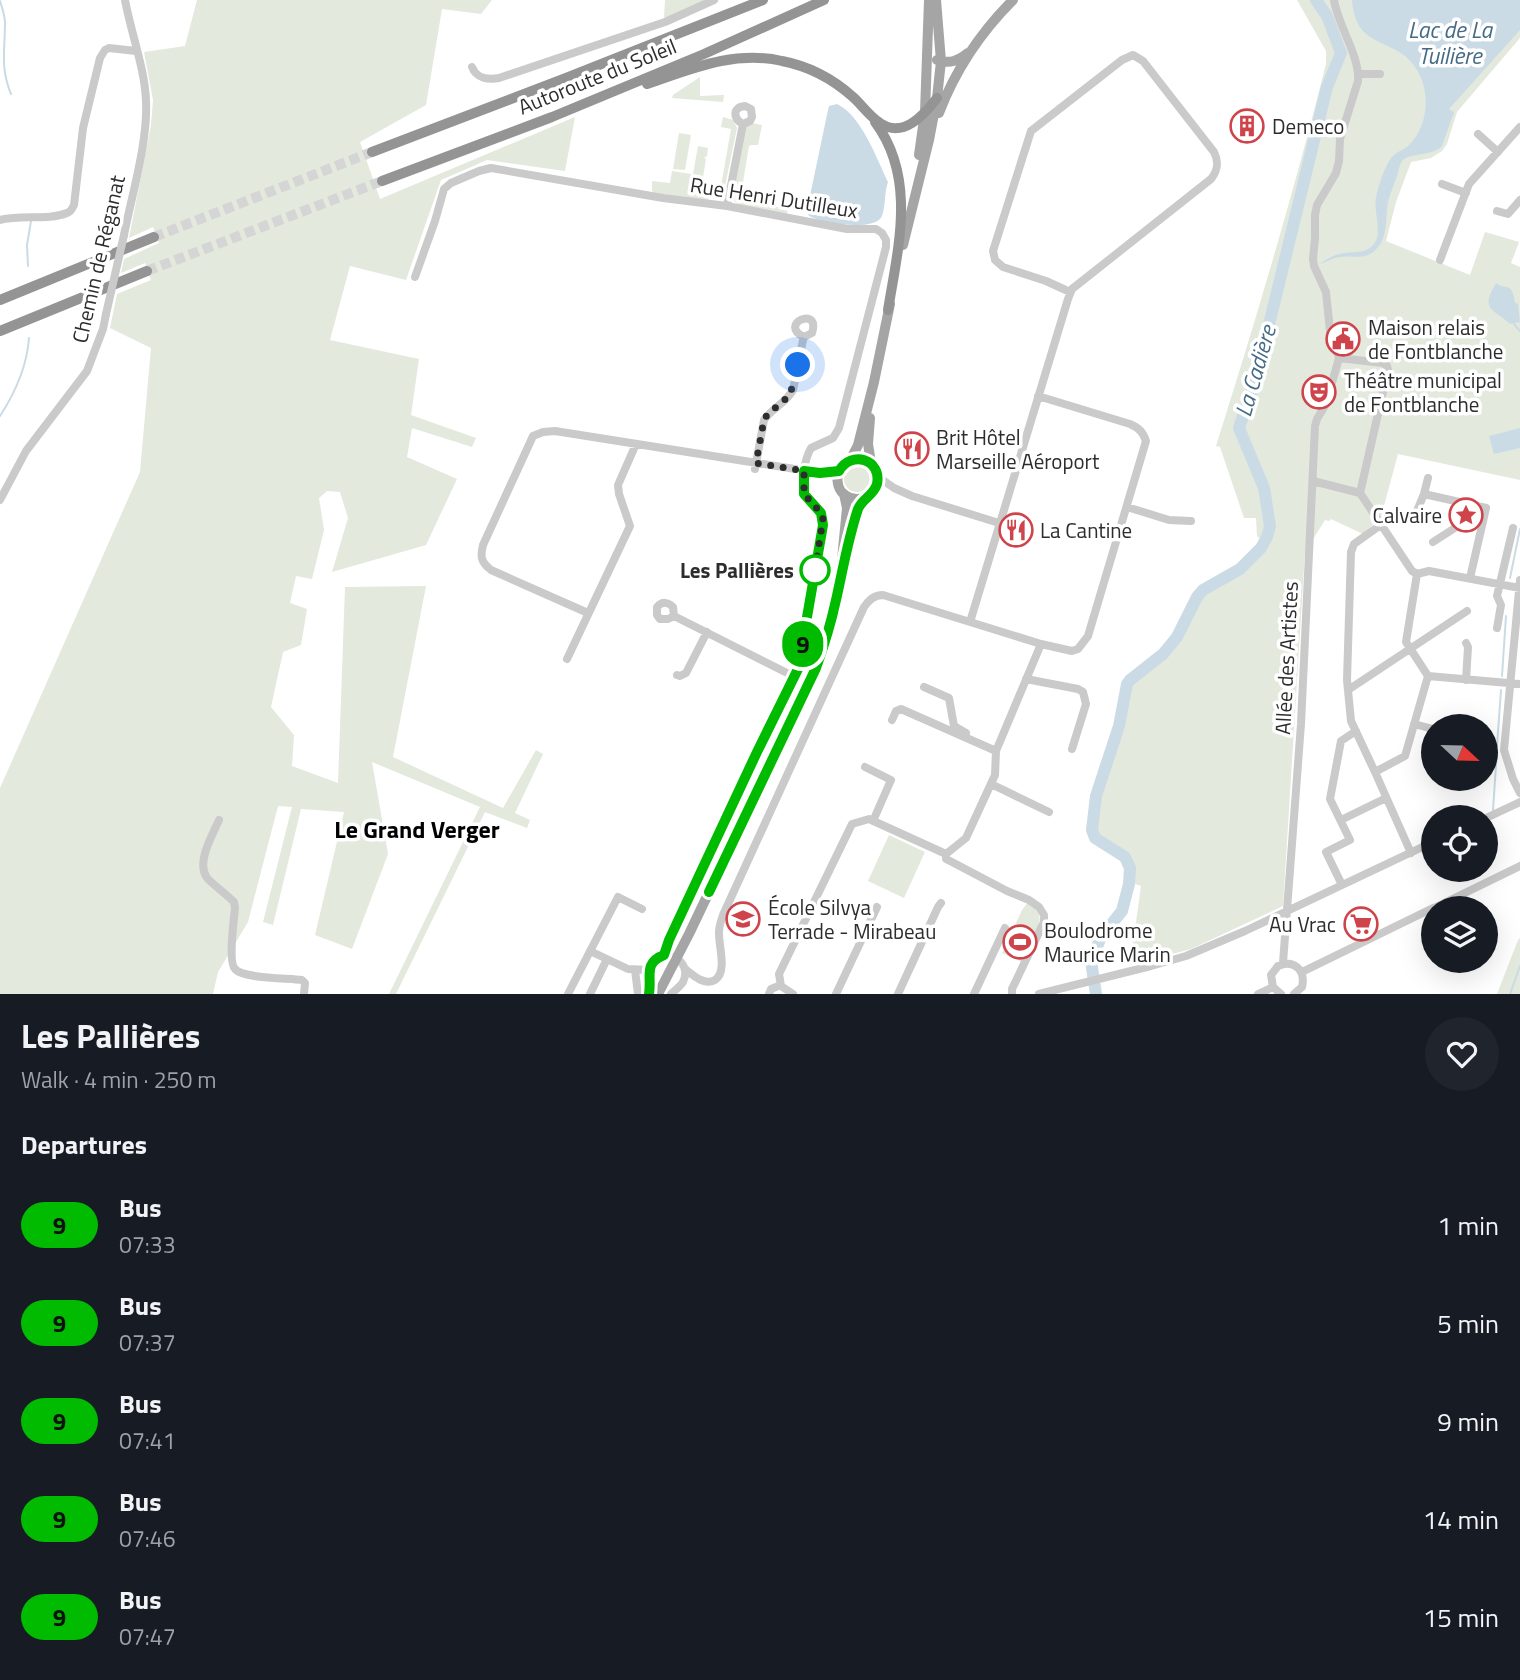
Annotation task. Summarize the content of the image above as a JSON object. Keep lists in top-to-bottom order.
{
  "streets": {
    "highway": ["Autoroute du Soleil"],
    "street": ["Rue Henri Dutilleux", "Chemin de Réganat", "Allée des Artistes"]
  },
  "districts": ["Le Grand Verger"],
  "water": ["Lac de La Tuilière", "La Cadière"],
  "places": {
    "building": ["Demeco"],
    "public building": ["Maison relais de Fontblanche"],
    "theatre": ["Théâtre municipal de Fontblanche"],
    "restaurant": ["Brit Hôtel Marseille Aéroport", "La Cantine"],
    "place": ["Calvaire"],
    "other": ["Les Pallières"],
    "school or university": ["École Silvya Terrade - Mirabeau"],
    "supermarket": ["Au Vrac"],
    "sports": ["Boulodrome Maurice Marin"]
  },
  "lines": ["bus line 9"],
  "north": "right",
  "page": {
    "on_map": "9",
    "heading": [
      ["Les Pallières", "Walk · 4 min · 250 m"],
      "Departures"
    ],
    "list": [
      {
        "mark": "9",
        "name": "Bus",
        "note": "07:33",
        "value": "1 min"
      },
      {
        "mark": "9",
        "name": "Bus",
        "note": "07:37",
        "value": "5 min"
      },
      {
        "mark": "9",
        "name": "Bus",
        "note": "07:41",
        "value": "9 min"
      },
      {
        "mark": "9",
        "name": "Bus",
        "note": "07:46",
        "value": "14 min"
      },
      {
        "mark": "9",
        "name": "Bus",
        "note": "07:47",
        "value": "15 min"
      }
    ]
  }
}
